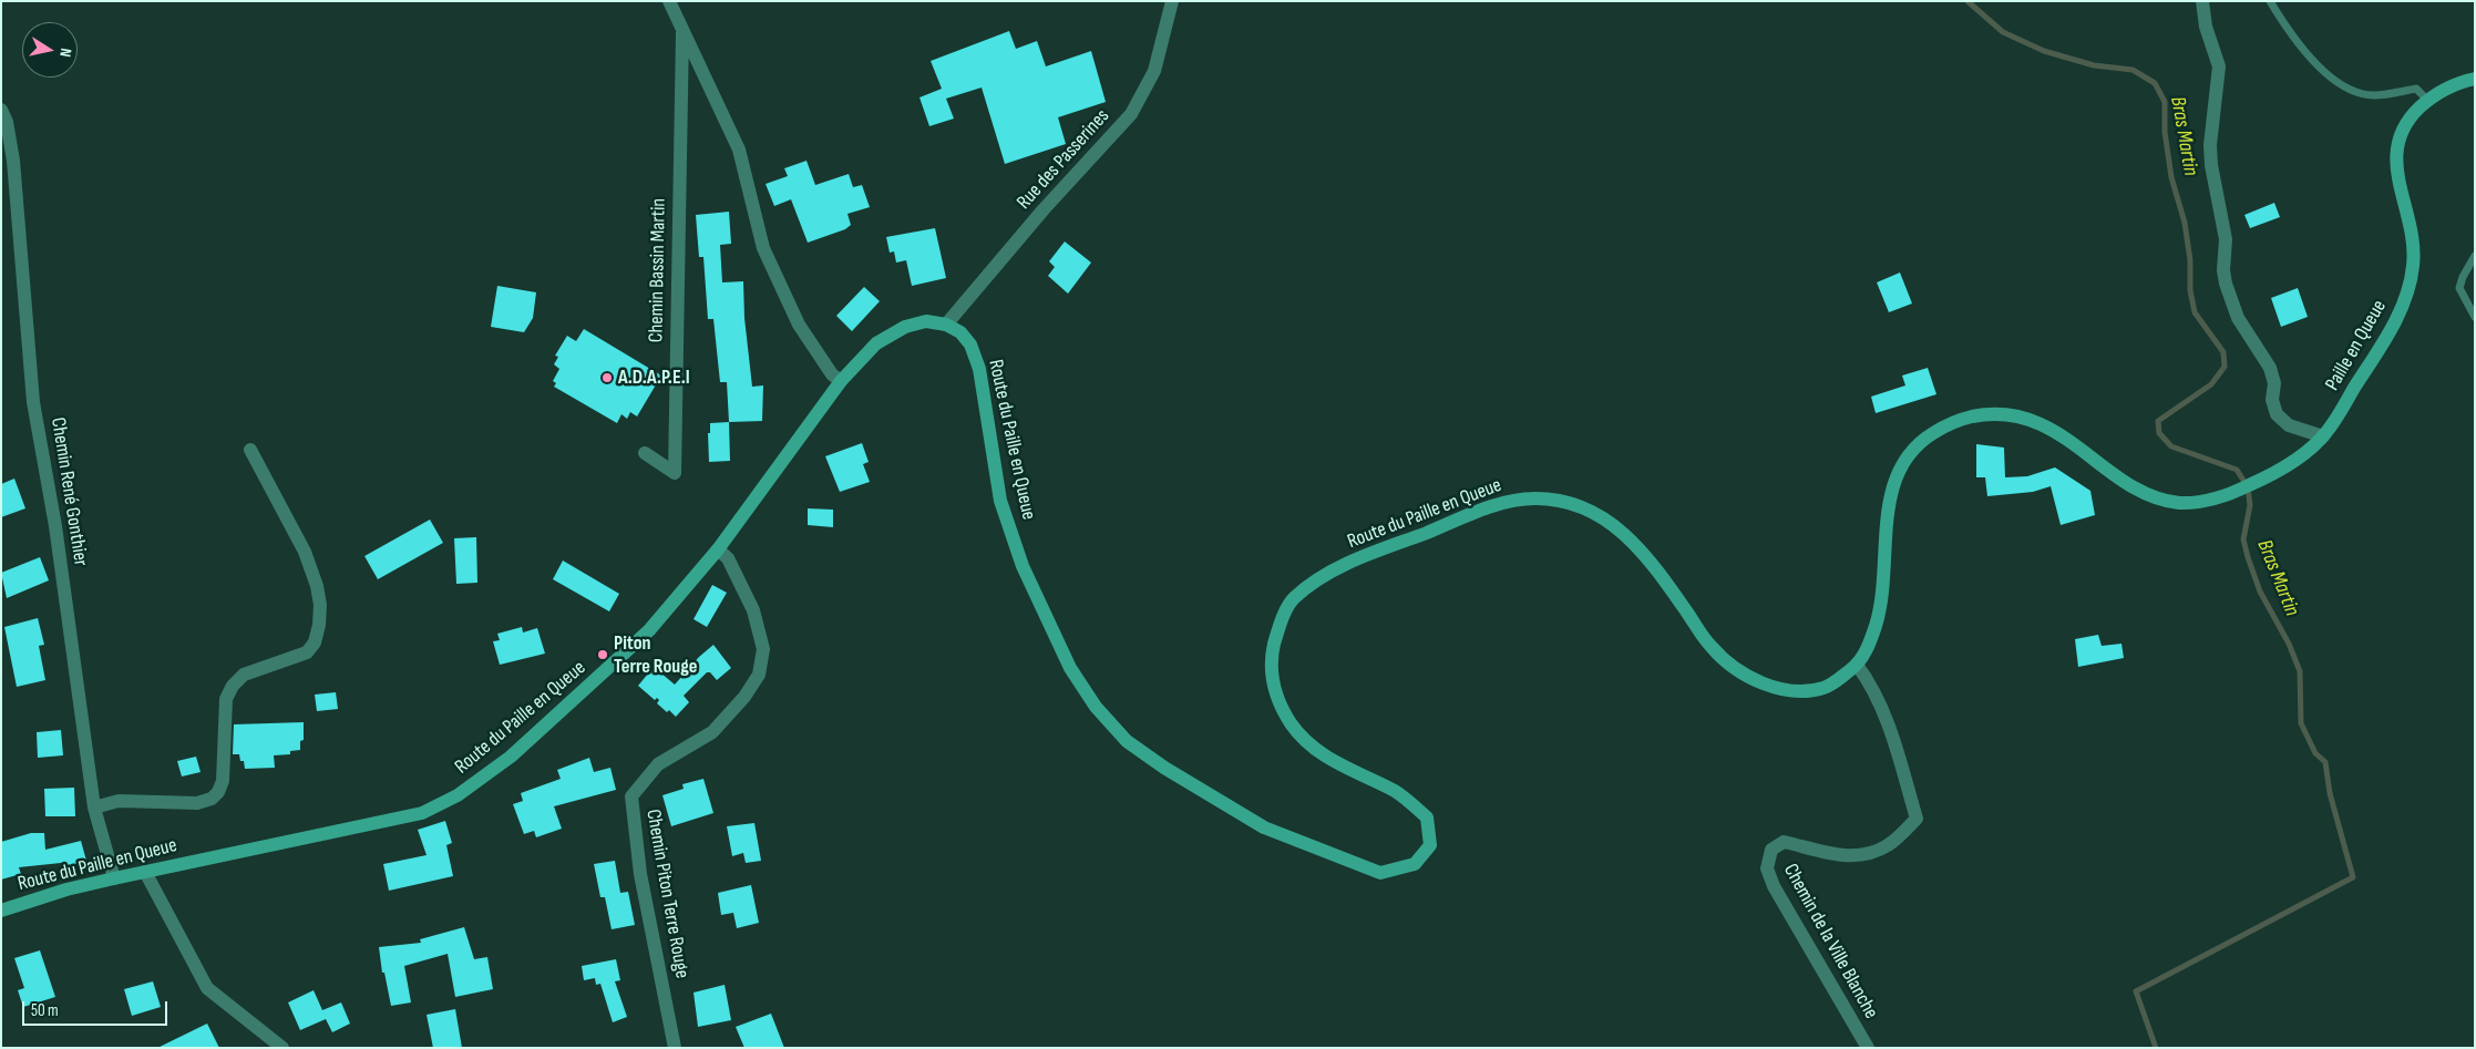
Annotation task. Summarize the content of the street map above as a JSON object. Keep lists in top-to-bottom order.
{
  "streets": {
    "main road": ["Paille en Queue", "Route du Paille en Queue"],
    "street": [
      "Rue des Passerines",
      "Chemin Bassin Martin",
      "Chemin René Gonthier",
      "Chemin Piton Terre Rouge",
      "Chemin de la Ville Blanche"
    ]
  },
  "crossings": [
    ["Rue des Passerines", "Route du Paille en Queue"],
    ["Chemin Bassin Martin", "Route du Paille en Queue"],
    ["Paille en Queue", "Route du Paille en Queue"],
    ["Route du Paille en Queue", "Chemin René Gonthier"],
    ["Route du Paille en Queue", "Chemin Piton Terre Rouge"],
    ["Route du Paille en Queue", "Chemin de la Ville Blanche"]
  ],
  "water": ["Bras Martin"],
  "places": ["A.D.A.P.E.I", "Piton Terre Rouge"],
  "scale_bar": "50 m",
  "north": "right"
}
